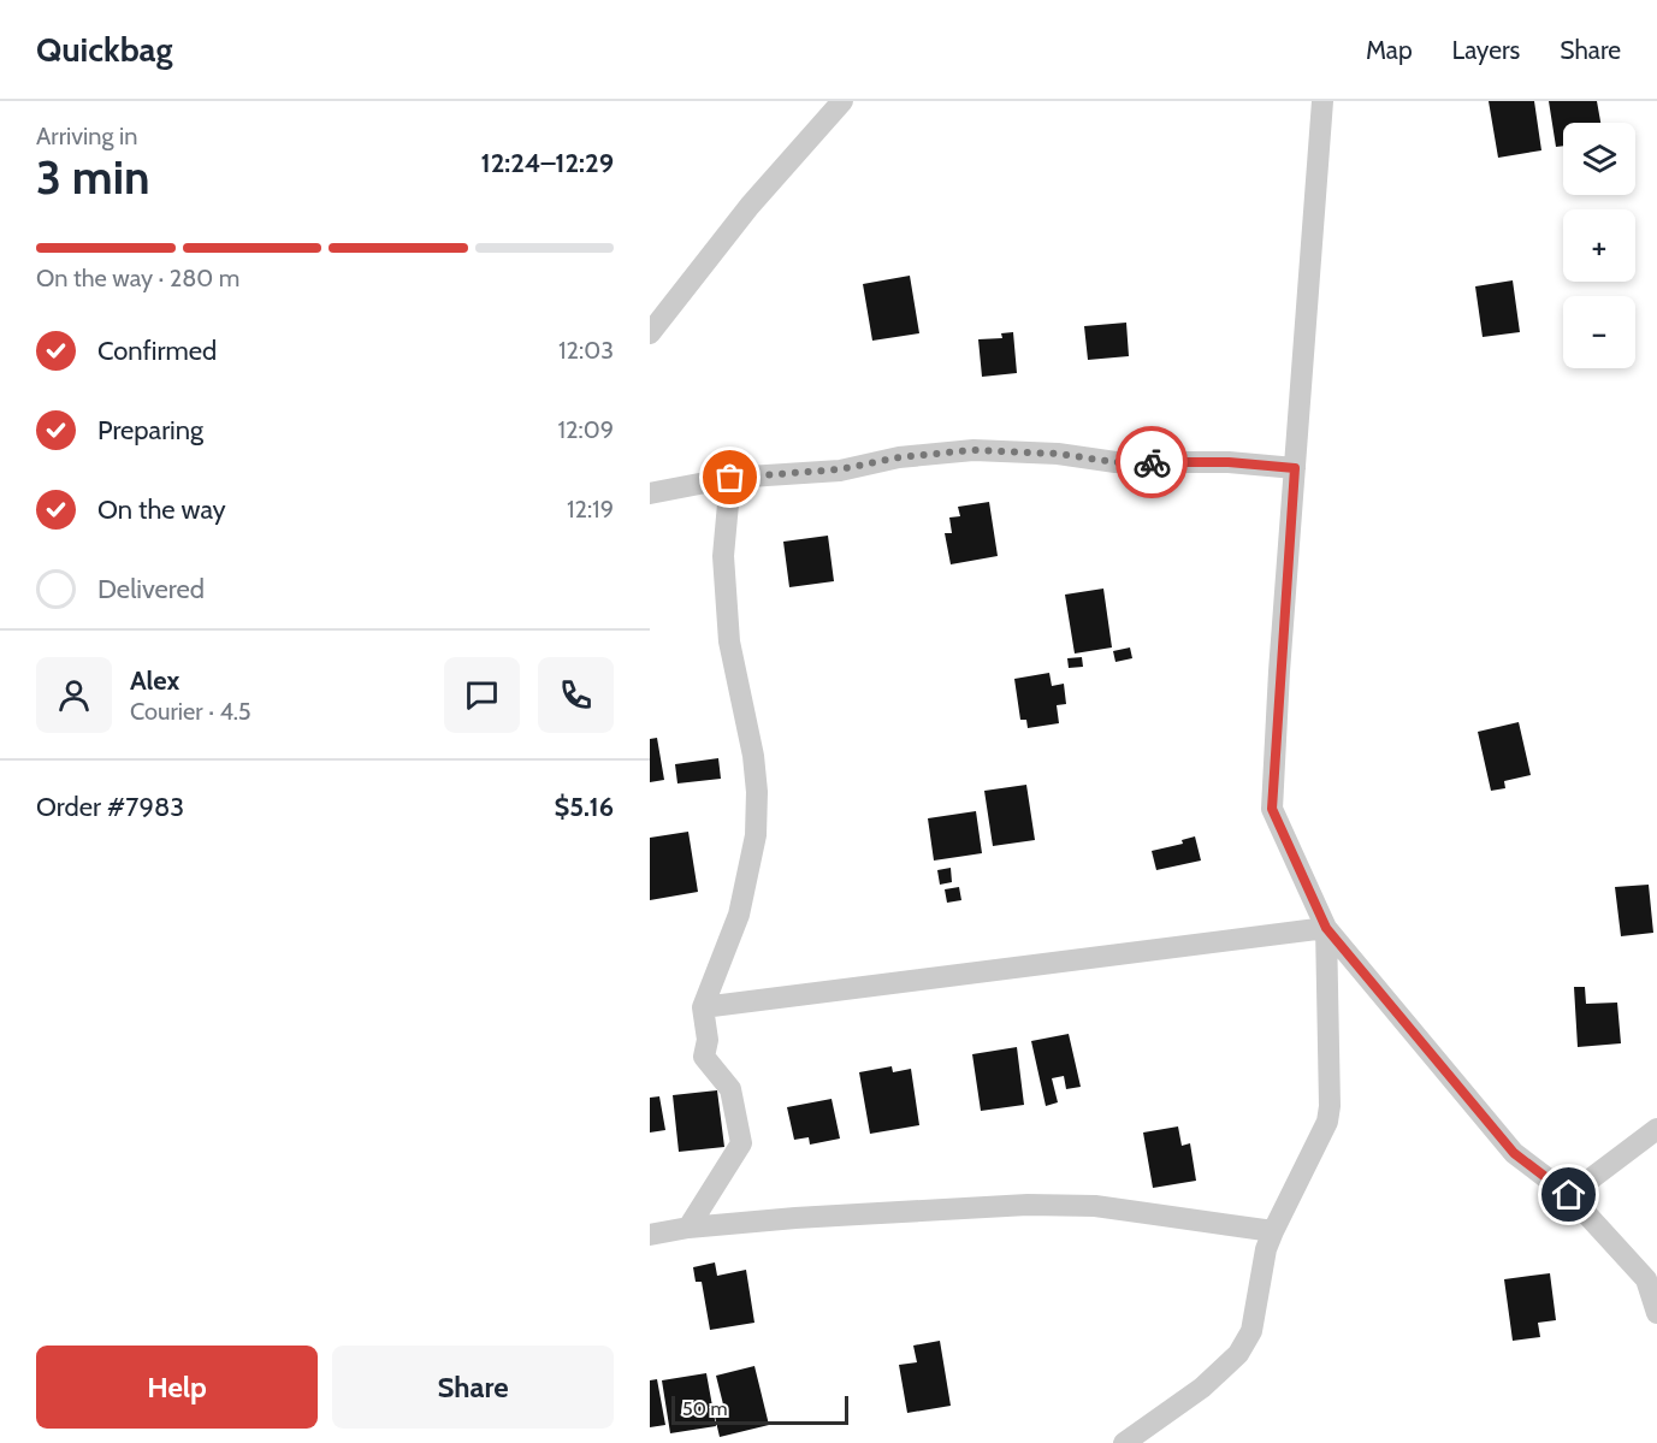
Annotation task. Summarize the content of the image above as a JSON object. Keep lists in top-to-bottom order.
{
  "scale_bar": "50 m",
  "page": {
    "header": "Quickbag",
    "nav": ["Map", "Layers", "Share"],
    "heading": ["3 min", "Arriving in", "12:24–12:29"],
    "panel": [
      "Alex",
      "Courier · 4.5",
      "Order #7983",
      "$5.16"
    ],
    "map_buttons": ["+", "−"],
    "bar": "On the way · 280 m",
    "list": [
      ["Confirmed", "12:03"],
      ["Preparing", "12:09"],
      ["On the way", "12:19"],
      "Delivered"
    ],
    "buttons": ["Help", "Share"],
    "scale": "50 m"
  }
}
